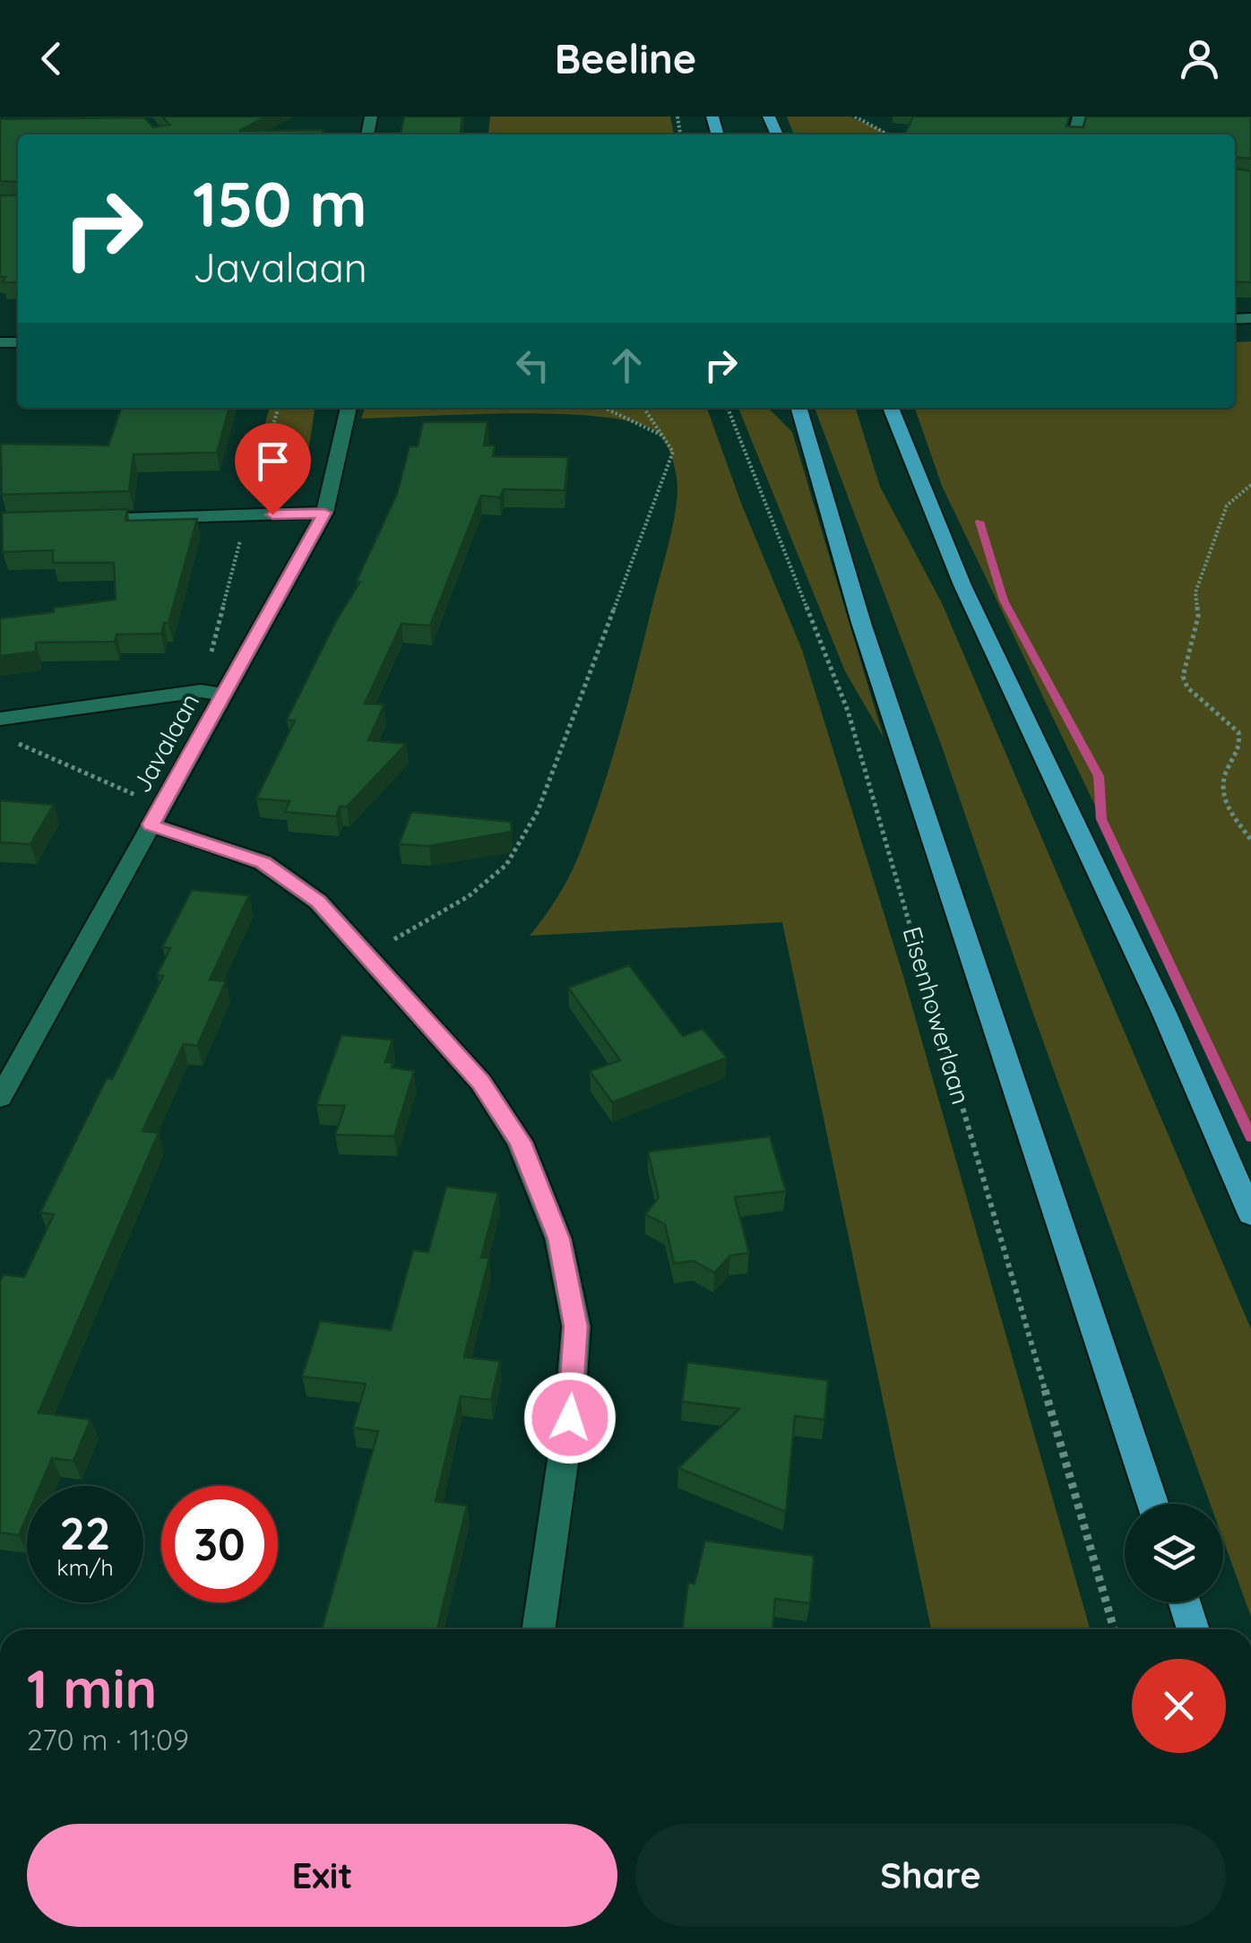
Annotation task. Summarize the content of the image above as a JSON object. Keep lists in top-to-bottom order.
{
  "streets": {
    "main road": ["Eisenhowerlaan"],
    "street": ["Javalaan"]
  },
  "page": {
    "header": "Beeline",
    "turn": ["150 m", "Javalaan"],
    "speed": "22 km/h",
    "limit": "30",
    "heading": ["1 min", "270 m · 11:09"],
    "buttons": ["Exit", "Share"]
  }
}
